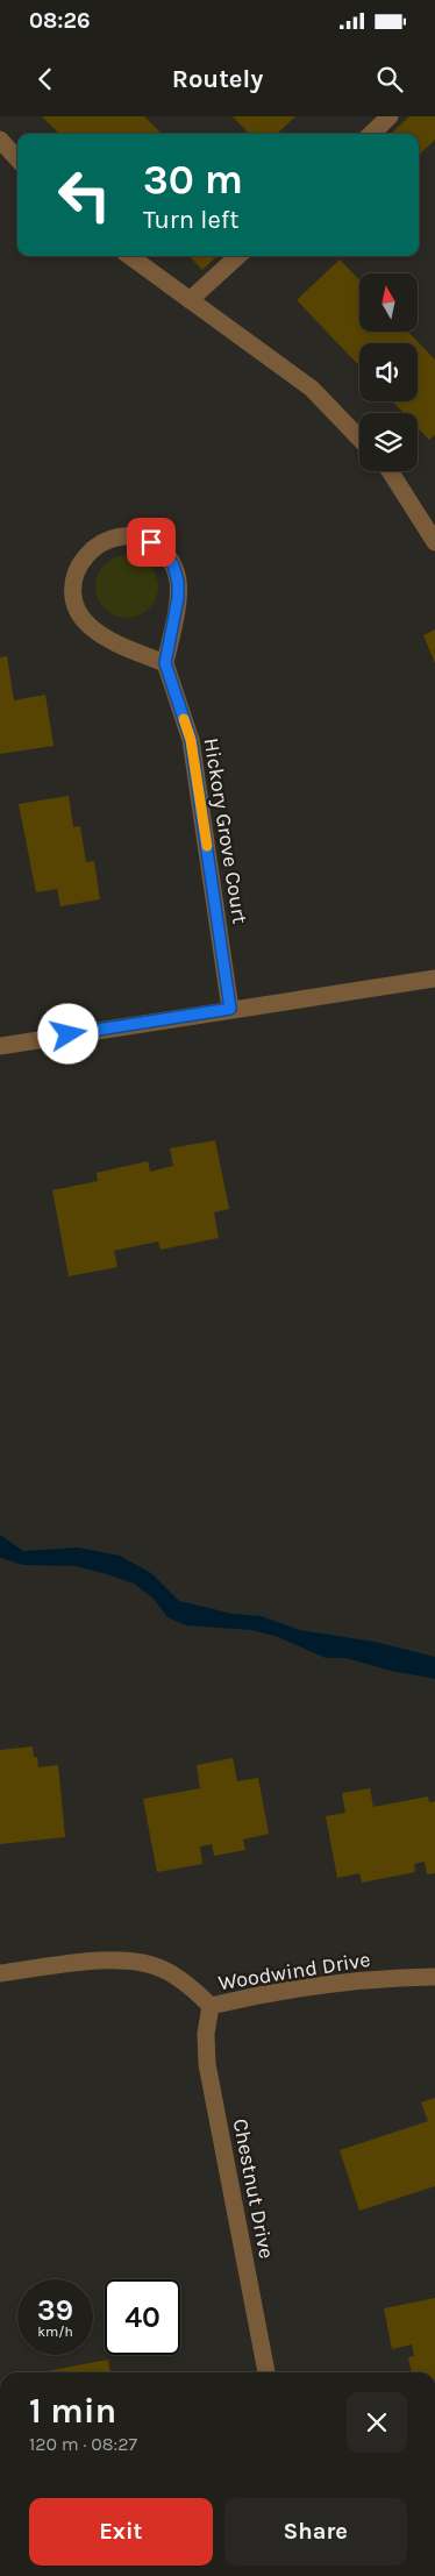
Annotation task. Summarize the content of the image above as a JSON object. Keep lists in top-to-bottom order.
{
  "streets": {
    "street": ["Hickory Grove Court", "Woodwind Drive", "Chestnut Drive"]
  },
  "crossings": [
    ["Woodwind Drive", "Chestnut Drive"]
  ],
  "north": "top",
  "page": {
    "status": "08:26",
    "header": "Routely",
    "turn": ["30 m", "Turn left"],
    "speed": "39 km/h",
    "limit": "40",
    "heading": ["1 min", "120 m · 08:27"],
    "buttons": ["Exit", "Share"]
  }
}
